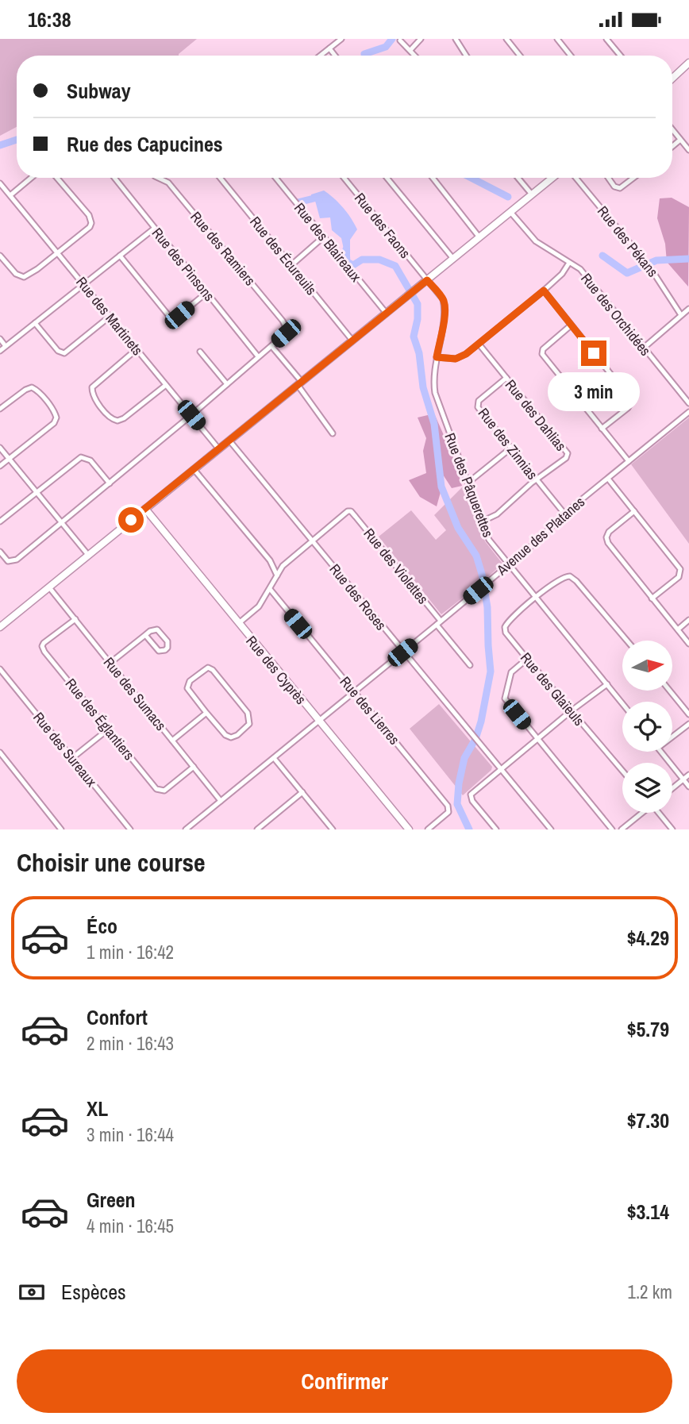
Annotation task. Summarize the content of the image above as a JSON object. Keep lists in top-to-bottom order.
{
  "streets": {
    "main road": ["Rue des Cyprès"],
    "street": [
      "Rue des Faons",
      "Rue des Pékans",
      "Rue des Blaireaux",
      "Rue des Ramiers",
      "Rue des Écureuils",
      "Rue des Pinsons",
      "Rue des Orchidées",
      "Rue des Martinets",
      "Rue des Dahlias",
      "Rue des Zinnias",
      "Rue des Pâquerettes",
      "Avenue des Platanes",
      "Rue des Violettes",
      "Rue des Roses",
      "Rue des Glaïeuls",
      "Rue des Sumacs",
      "Rue des Lierres",
      "Rue des Églantiers",
      "Rue des Sureaux"
    ]
  },
  "crossings": [
    ["Rue des Faons", "Rue des Pâquerettes"],
    ["Rue des Dahlias", "Rue des Zinnias"],
    ["Rue des Zinnias", "Avenue des Platanes"],
    ["Rue des Pâquerettes", "Avenue des Platanes"],
    ["Rue des Pâquerettes", "Rue des Glaïeuls"],
    ["Avenue des Platanes", "Rue des Violettes"],
    ["Avenue des Platanes", "Rue des Roses"],
    ["Avenue des Platanes", "Rue des Cyprès"],
    ["Avenue des Platanes", "Rue des Sumacs"],
    ["Avenue des Platanes", "Rue des Lierres"],
    ["Rue des Violettes", "Rue des Roses"],
    ["Rue des Sumacs", "Rue des Églantiers"]
  ],
  "north": "right",
  "page": {
    "status": "16:38",
    "banner": ["Subway", "Rue des Capucines"],
    "bubble": "3 min",
    "heading": "Choisir une course",
    "list": [
      {
        "name": "Éco",
        "note": "1 min · 16:42",
        "value": "$4.29"
      },
      {
        "name": "Confort",
        "note": "2 min · 16:43",
        "value": "$5.79"
      },
      {
        "name": "XL",
        "note": "3 min · 16:44",
        "value": "$7.30"
      },
      {
        "name": "Green",
        "note": "4 min · 16:45",
        "value": "$3.14"
      }
    ],
    "pay": ["Espèces", "1.2 km"],
    "buttons": "Confirmer"
  }
}
